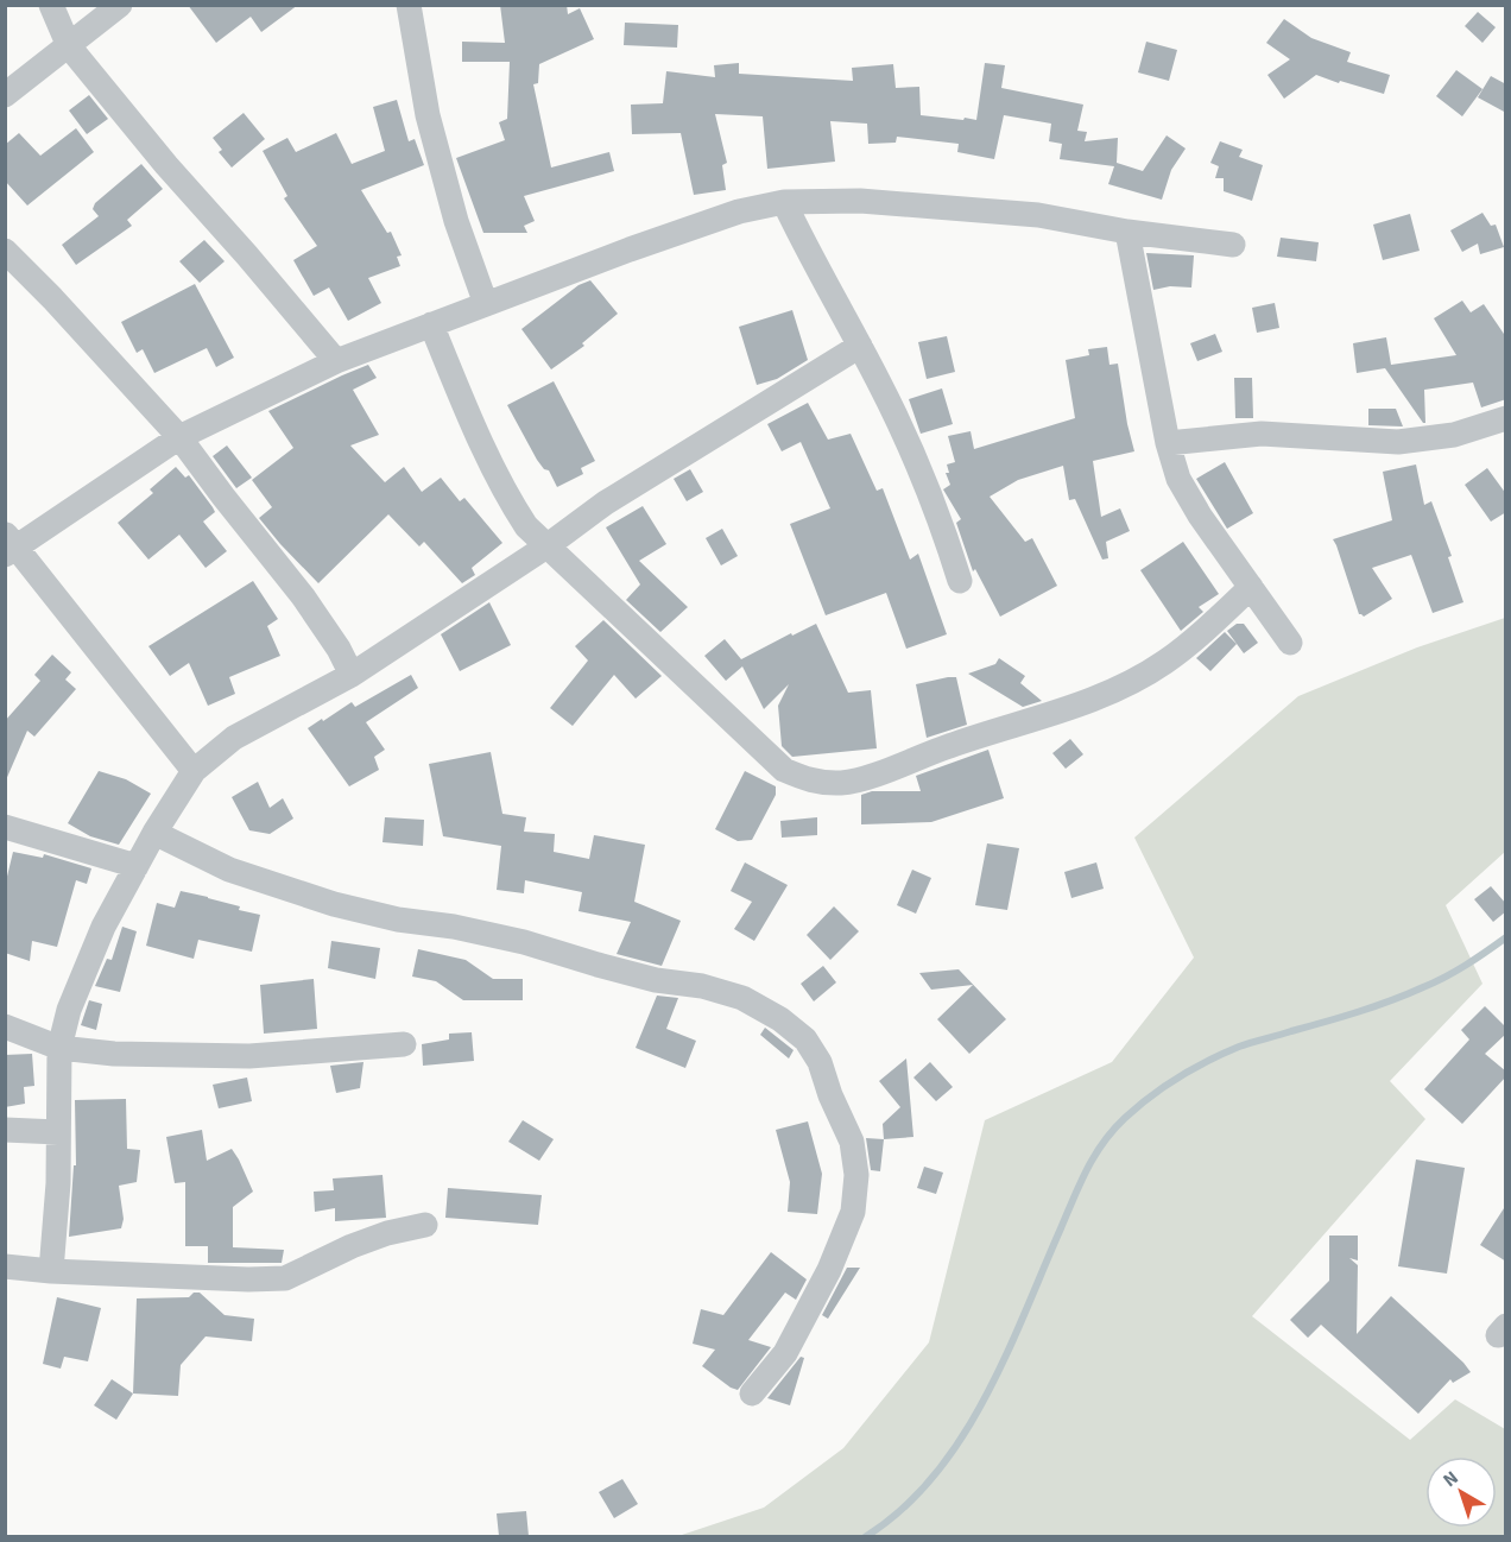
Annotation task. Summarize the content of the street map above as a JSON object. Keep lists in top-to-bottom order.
{
  "north": "top left"
}
